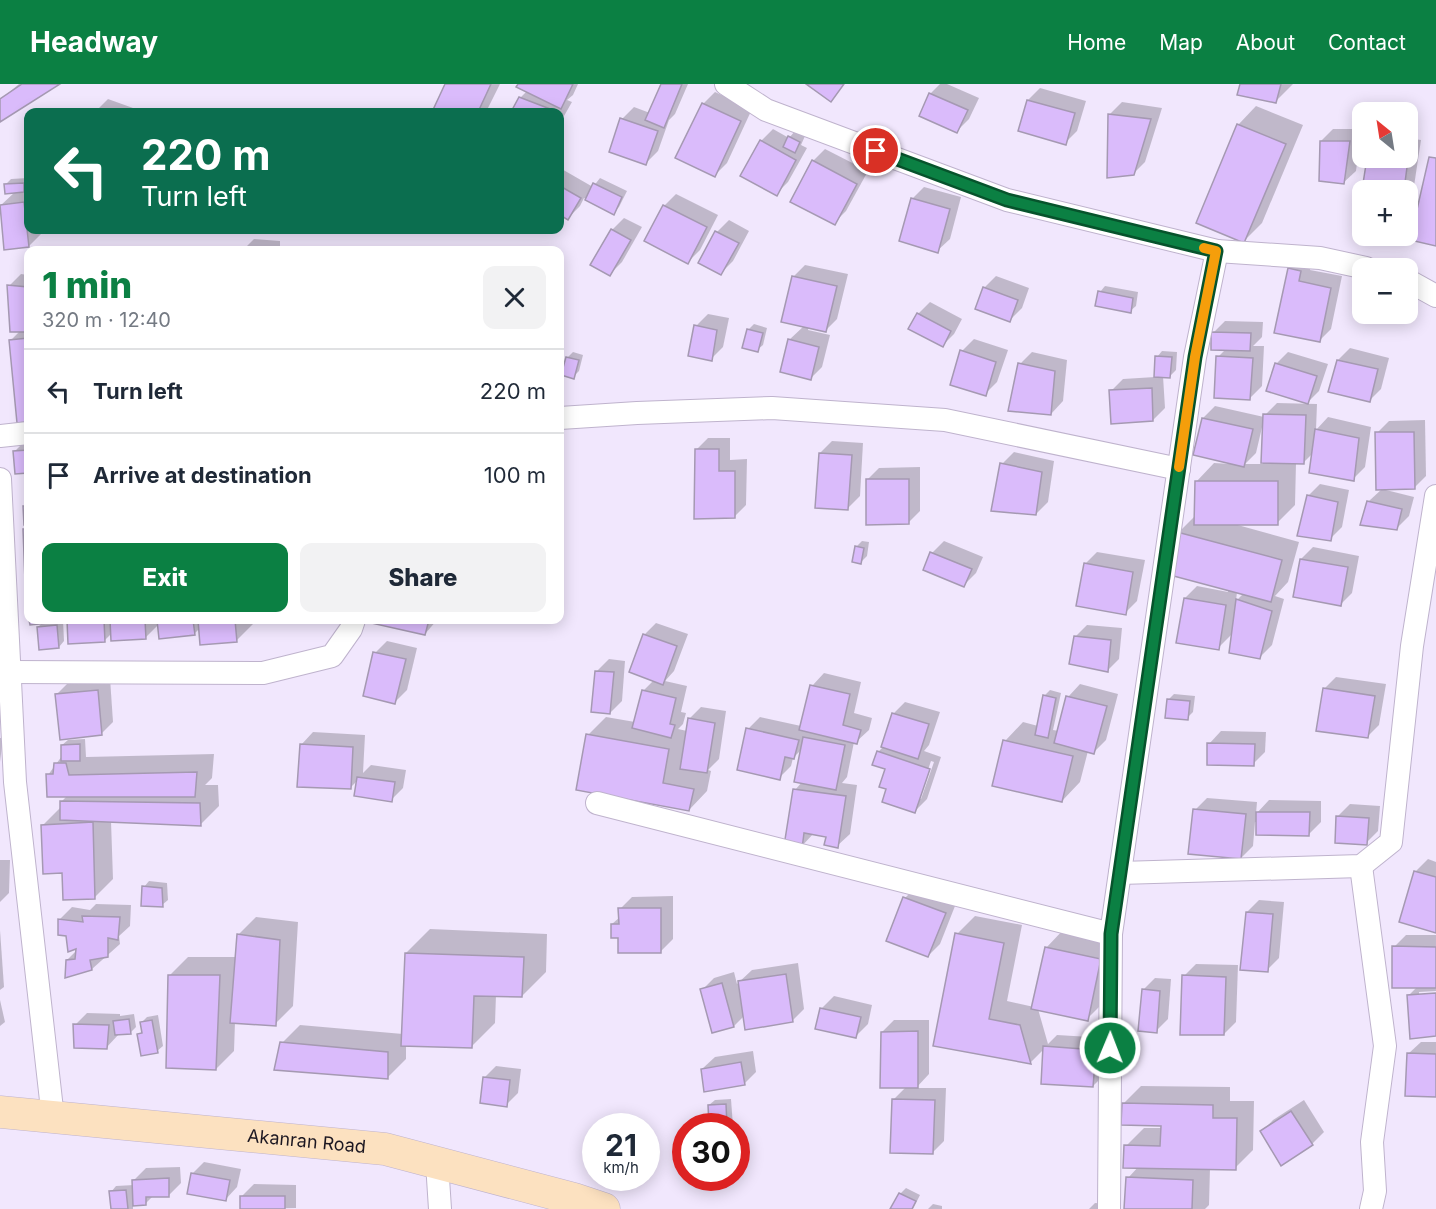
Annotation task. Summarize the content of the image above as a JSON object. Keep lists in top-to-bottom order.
{
  "streets": {
    "main road": ["Akanran Road"]
  },
  "north": "top left",
  "page": {
    "header": "Headway",
    "nav": [
      "Home",
      "Map",
      "About",
      "Contact"
    ],
    "map_buttons": ["+", "−"],
    "turn": ["220 m", "Turn left"],
    "heading": ["1 min", "320 m · 12:40"],
    "list": [
      {
        "name": "Turn left",
        "value": "220 m"
      },
      {
        "name": "Arrive at destination",
        "value": "100 m"
      }
    ],
    "buttons": ["Exit", "Share"],
    "speed": "21 km/h",
    "limit": "30"
  }
}
